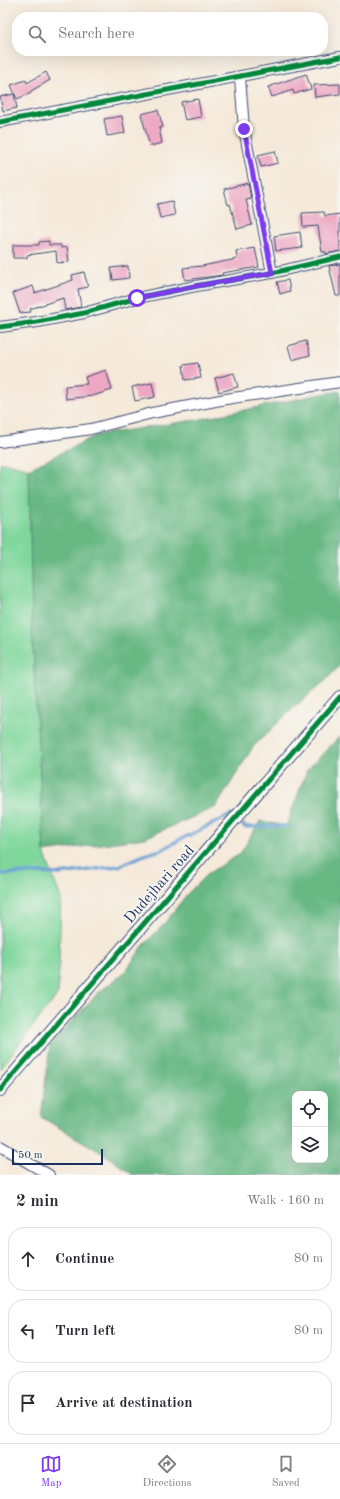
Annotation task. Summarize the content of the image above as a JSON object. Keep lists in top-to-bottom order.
{
  "streets": {
    "street": ["Dudejhari road"]
  },
  "scale_bar": "50 m",
  "page": {
    "search": "Search here",
    "scale": "50 m",
    "heading": ["2 min", "Walk · 160 m"],
    "list": [
      ["Continue", "80 m"],
      ["Turn left", "80 m"],
      "Arrive at destination"
    ],
    "nav": ["Map", "Directions", "Saved"]
  }
}
